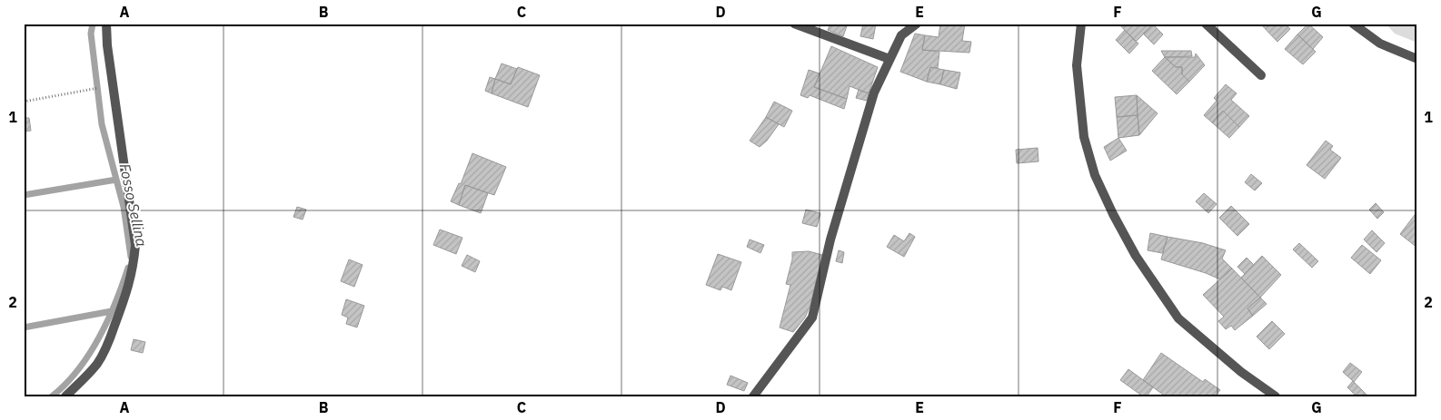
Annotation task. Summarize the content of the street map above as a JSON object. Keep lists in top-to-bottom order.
{
  "water": ["Fosso Sellina"],
  "grid": {
    "columns": [
      "A",
      "B",
      "C",
      "D",
      "E",
      "F",
      "G"
    ],
    "rows": ["1", "2"]
  }
}
